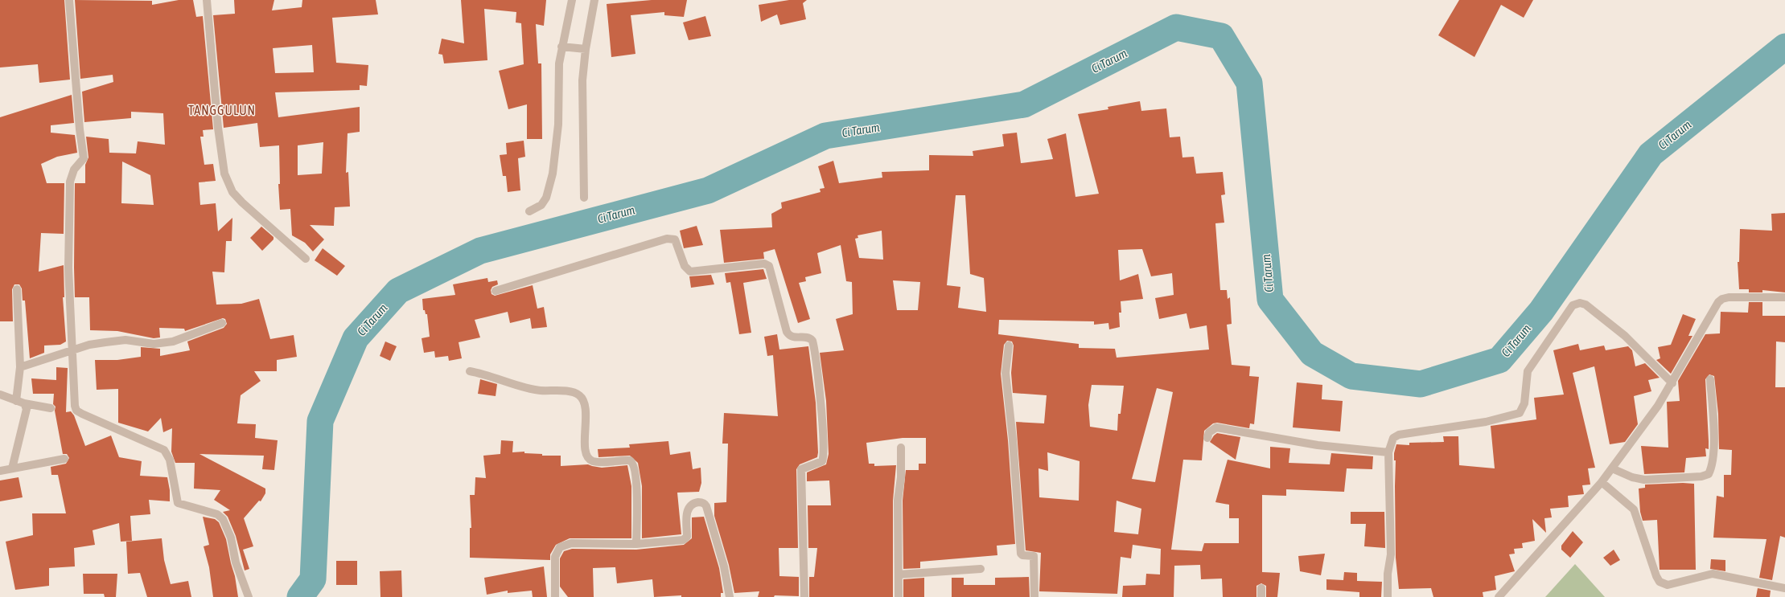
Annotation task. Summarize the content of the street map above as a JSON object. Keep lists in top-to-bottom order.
{
  "districts": ["TANGGULUN"],
  "water": ["Ci Tarum"]
}
